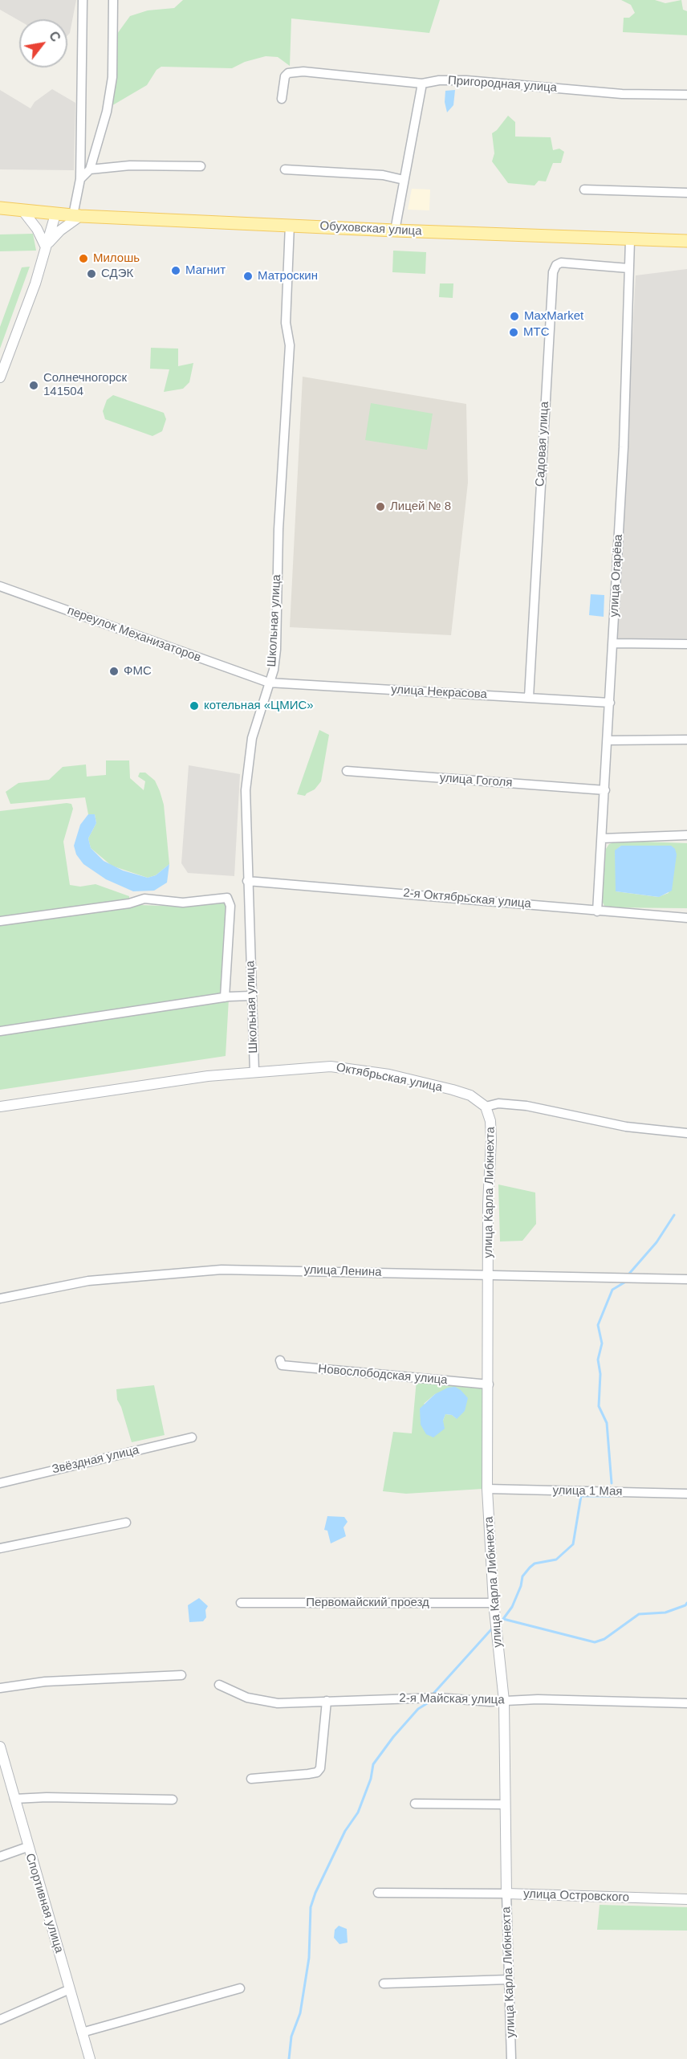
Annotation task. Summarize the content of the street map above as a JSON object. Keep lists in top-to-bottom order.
{
  "streets": {
    "main road": ["Обуховская улица"],
    "street": [
      "Пригородная улица",
      "Садовая улица",
      "улица Огарёва",
      "Школьная улица",
      "переулок Механизаторов",
      "улица Некрасова",
      "улица Гоголя",
      "2-я Октябрьская улица",
      "Октябрьская улица",
      "улица Карла Либкнехта",
      "улица Ленина",
      "Новослободская улица",
      "Звёздная улица",
      "улица 1 Мая",
      "Первомайский проезд",
      "2-я Майская улица",
      "улица Островского",
      "Спортивная улица"
    ]
  },
  "crossings": [
    ["Обуховская улица", "улица Огарёва"],
    ["Обуховская улица", "Школьная улица"],
    ["Садовая улица", "улица Огарёва"],
    ["Садовая улица", "улица Некрасова"],
    ["улица Огарёва", "улица Некрасова"],
    ["улица Огарёва", "улица Гоголя"],
    ["улица Огарёва", "2-я Октябрьская улица"],
    ["Школьная улица", "переулок Механизаторов"],
    ["Школьная улица", "улица Некрасова"],
    ["Школьная улица", "2-я Октябрьская улица"],
    ["Школьная улица", "Октябрьская улица"],
    ["переулок Механизаторов", "улица Некрасова"],
    ["Октябрьская улица", "улица Карла Либкнехта"],
    ["улица Карла Либкнехта", "улица Ленина"],
    ["улица Карла Либкнехта", "Новослободская улица"],
    ["улица Карла Либкнехта", "улица 1 Мая"],
    ["улица Карла Либкнехта", "Первомайский проезд"],
    ["улица Карла Либкнехта", "2-я Майская улица"],
    ["улица Карла Либкнехта", "улица Островского"]
  ],
  "places": [
    "Милошь",
    "Магнит",
    "СДЭК",
    "Матроскин",
    "MaxMarket",
    "МТС",
    "Солнечногорск 141504",
    "Лицей № 8",
    "ФМС",
    "котельная «ЦМИС»"
  ],
  "north": "top right"
}
